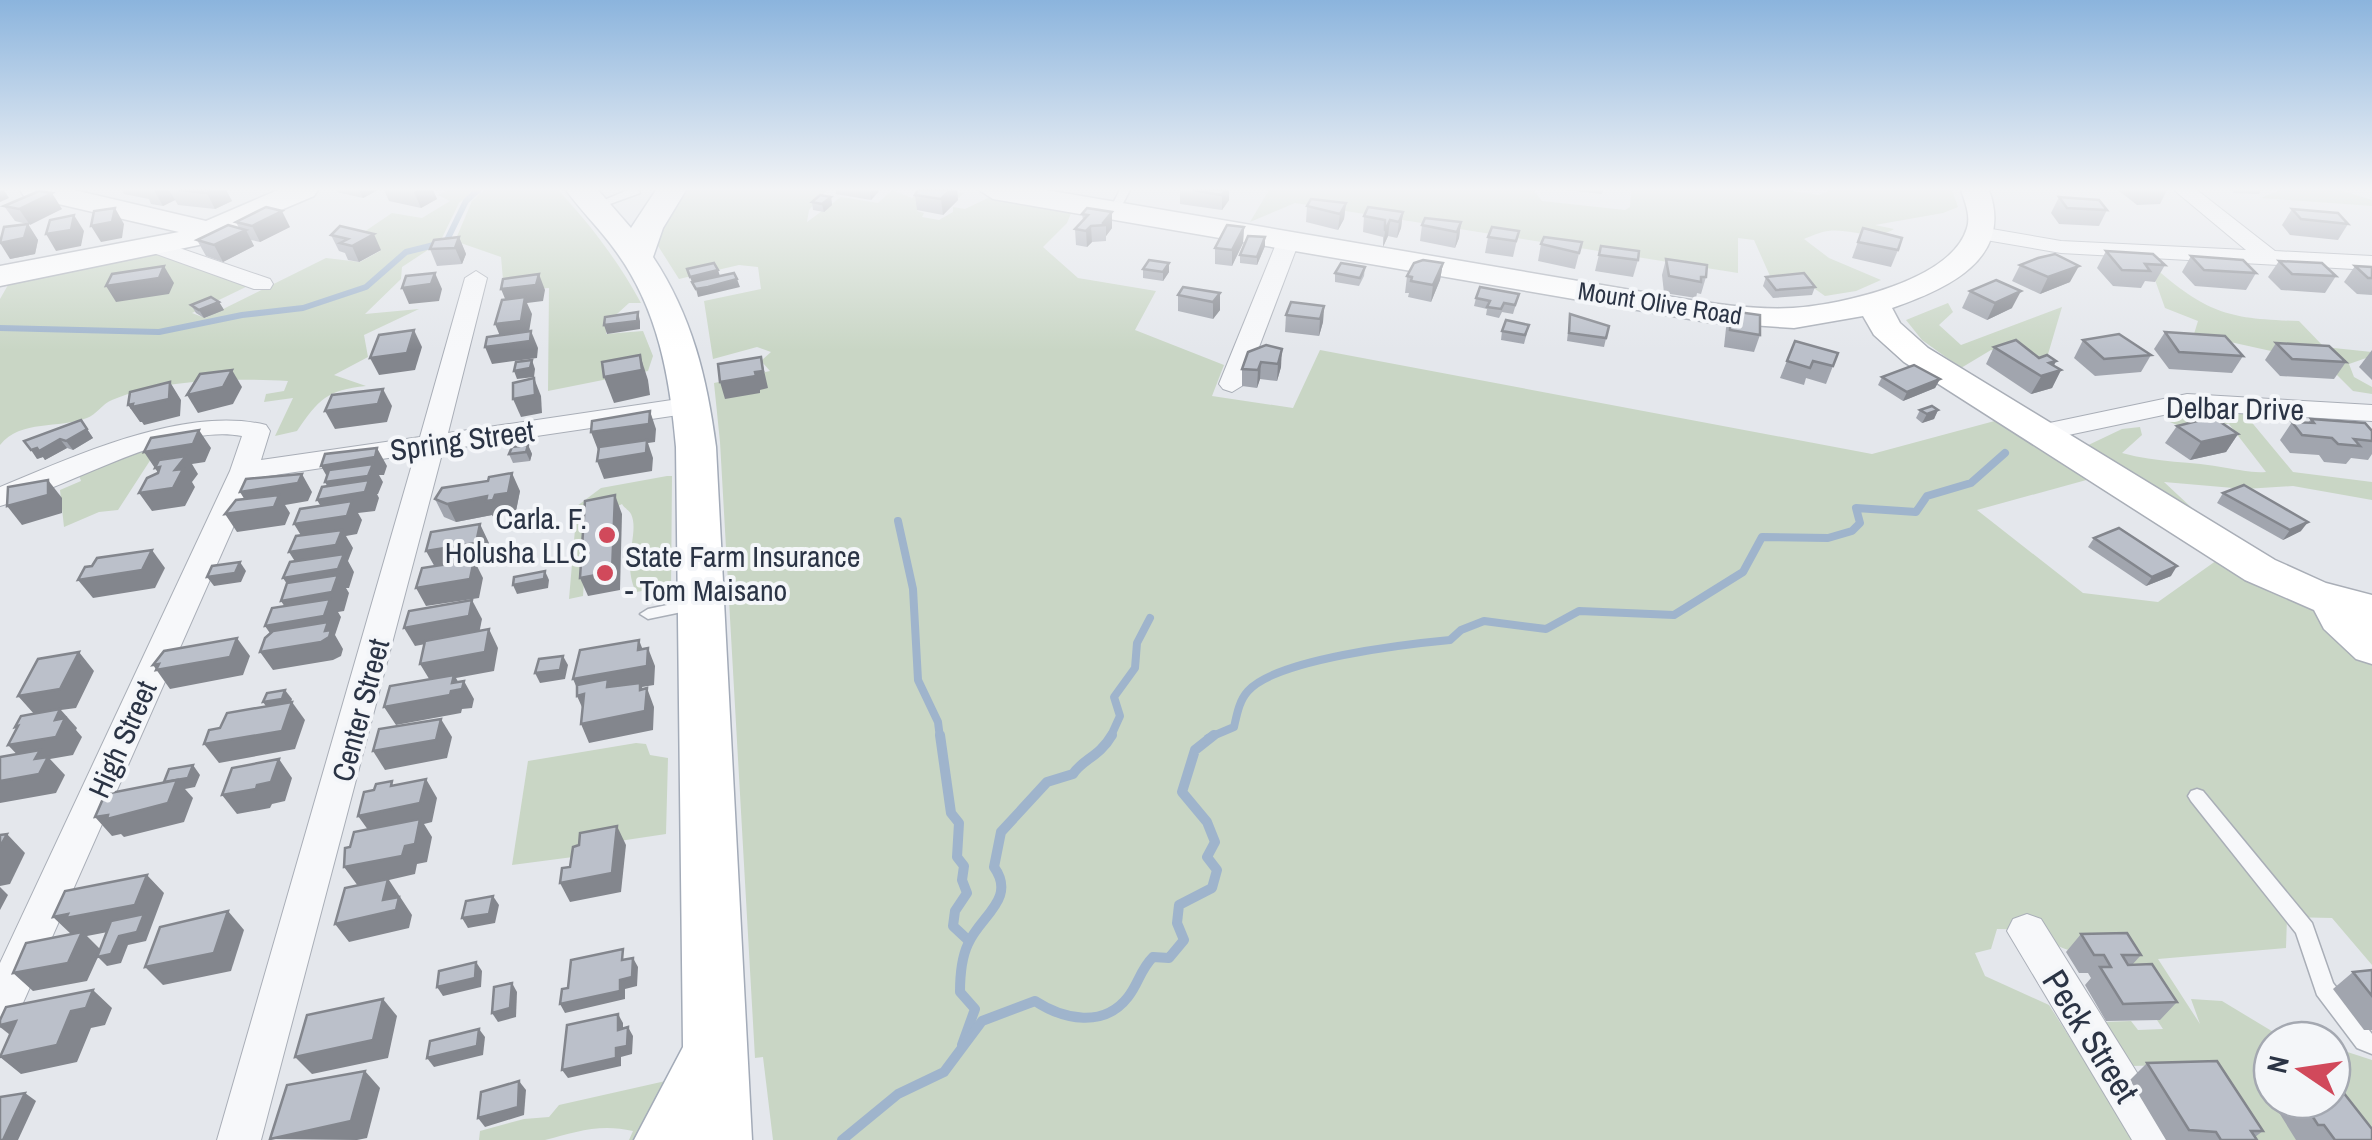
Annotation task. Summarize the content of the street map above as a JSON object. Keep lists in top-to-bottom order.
{
  "streets": {
    "street": [
      "Mount Olive Road",
      "Delbar Drive",
      "Spring Street",
      "Center Street",
      "High Street",
      "Peck Street"
    ]
  },
  "crossings": [
    ["Mount Olive Road", "Delbar Drive"],
    ["Spring Street", "Center Street"],
    ["Spring Street", "High Street"]
  ],
  "places": ["Carla. F. Holusha LLC", "State Farm Insurance - Tom Maisano"],
  "north": "left"
}
